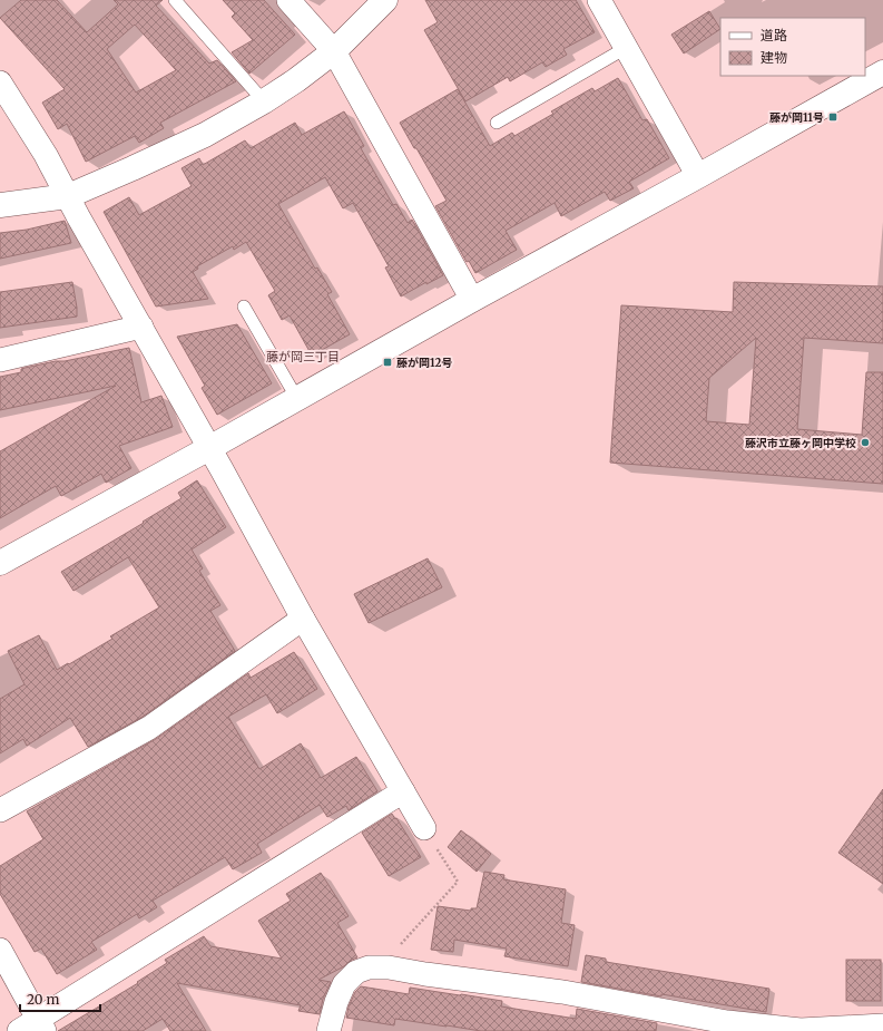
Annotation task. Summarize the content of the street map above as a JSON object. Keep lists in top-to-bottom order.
{
  "districts": ["藤が岡三丁目"],
  "places": {
    "transit": ["藤が岡11号", "藤が岡12号"],
    "other": ["藤沢市立藤ヶ岡中学校"]
  },
  "legend": ["道路", "建物"],
  "scale_bar": "20 m"
}
